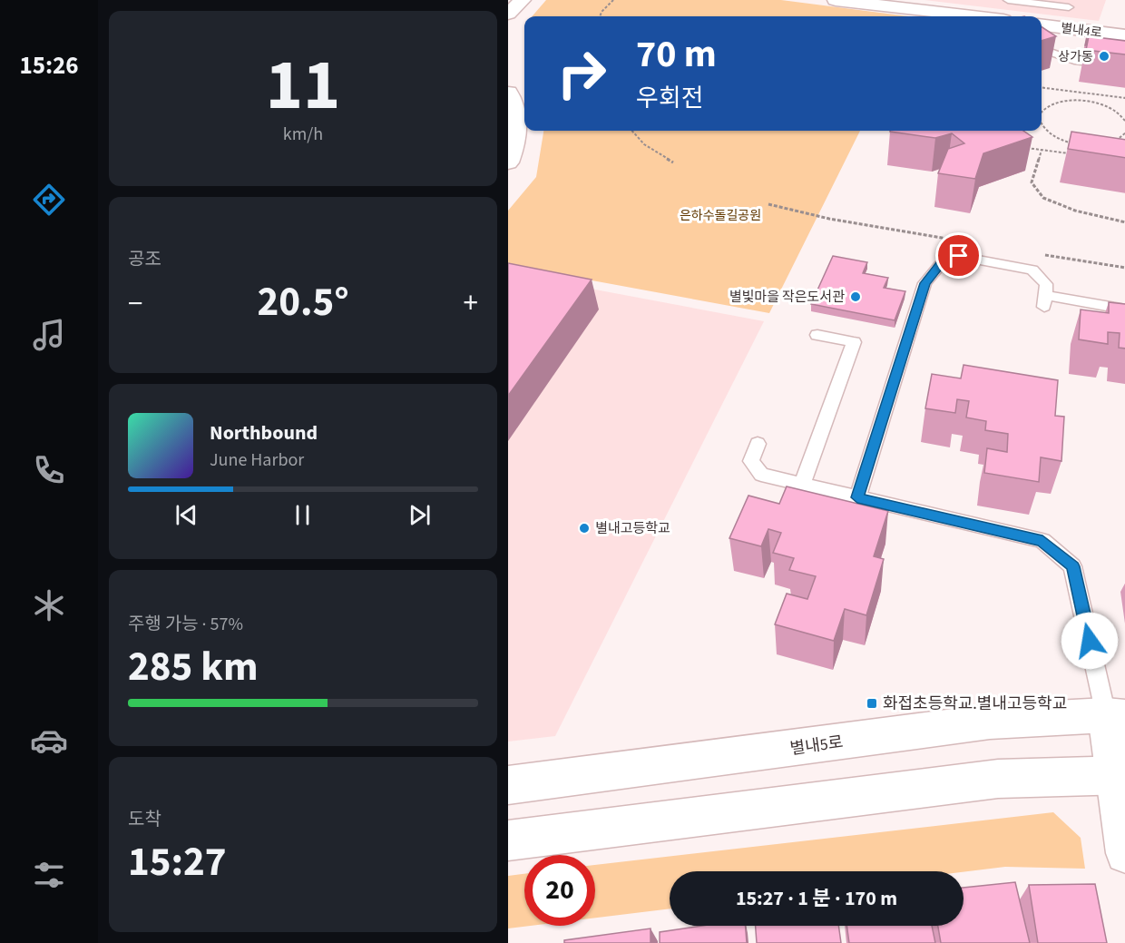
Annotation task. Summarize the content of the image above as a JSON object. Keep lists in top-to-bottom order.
{
  "streets": {
    "street": ["별내4로", "별내5로"]
  },
  "parks": ["은하수돌길공원"],
  "places": {
    "other": ["상가동", "별빛마을 작은도서관", "별내고등학교"],
    "transit": ["화접초등학교.별내고등학교"]
  },
  "page": {
    "tabs": "15:26",
    "tile": [
      ["11", "km/h"],
      "공조",
      ["주행 가능 · 57%", "285 km"],
      ["도착", "15:27"]
    ],
    "turn": ["70 m", "우회전"],
    "heat": ["−", "20.5°", "+"],
    "song": ["Northbound", "June Harbor"],
    "limit": "20",
    "trip": "15:27 · 1 분 · 170 m"
  }
}
